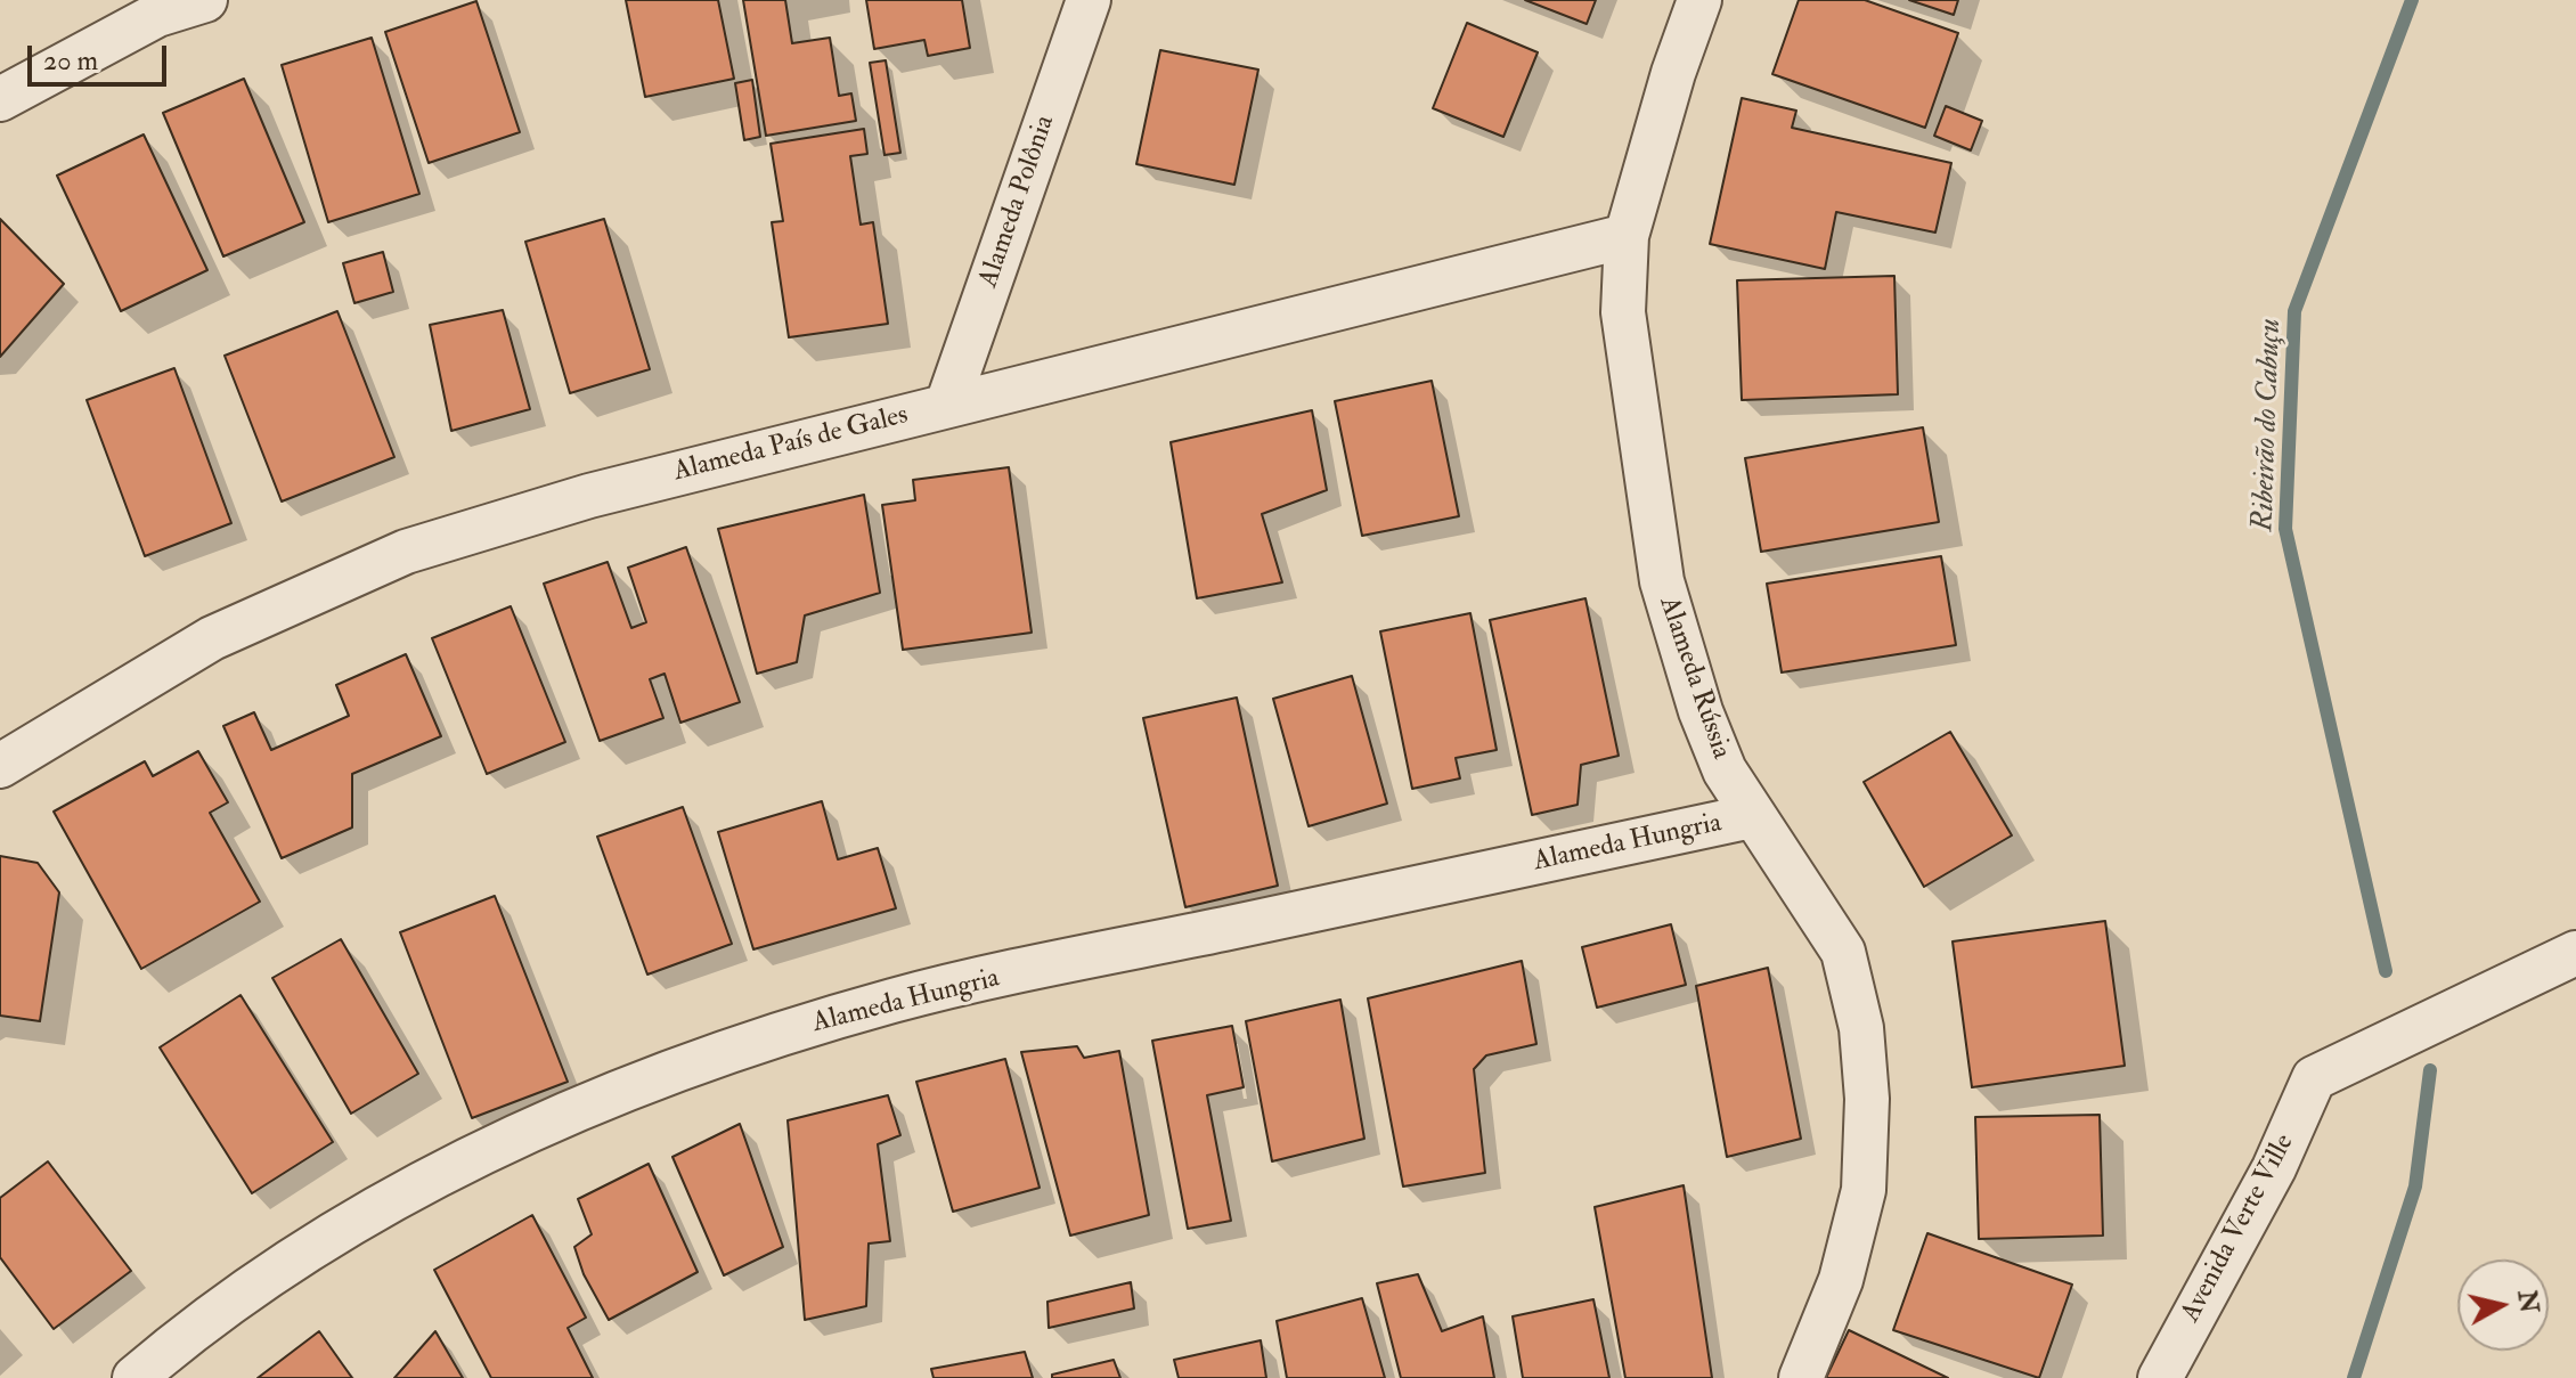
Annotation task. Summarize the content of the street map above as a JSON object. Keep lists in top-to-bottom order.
{
  "streets": {
    "street": [
      "Alameda Polônia",
      "Alameda País de Gales",
      "Alameda Rússia",
      "Alameda Hungria",
      "Avenida Verte Ville"
    ]
  },
  "crossings": [
    ["Alameda Polônia", "Alameda País de Gales"],
    ["Alameda País de Gales", "Alameda Rússia"],
    ["Alameda Rússia", "Alameda Hungria"]
  ],
  "water": ["Ribeirão do Cabuçu"],
  "scale_bar": "20 m",
  "north": "right"
}
